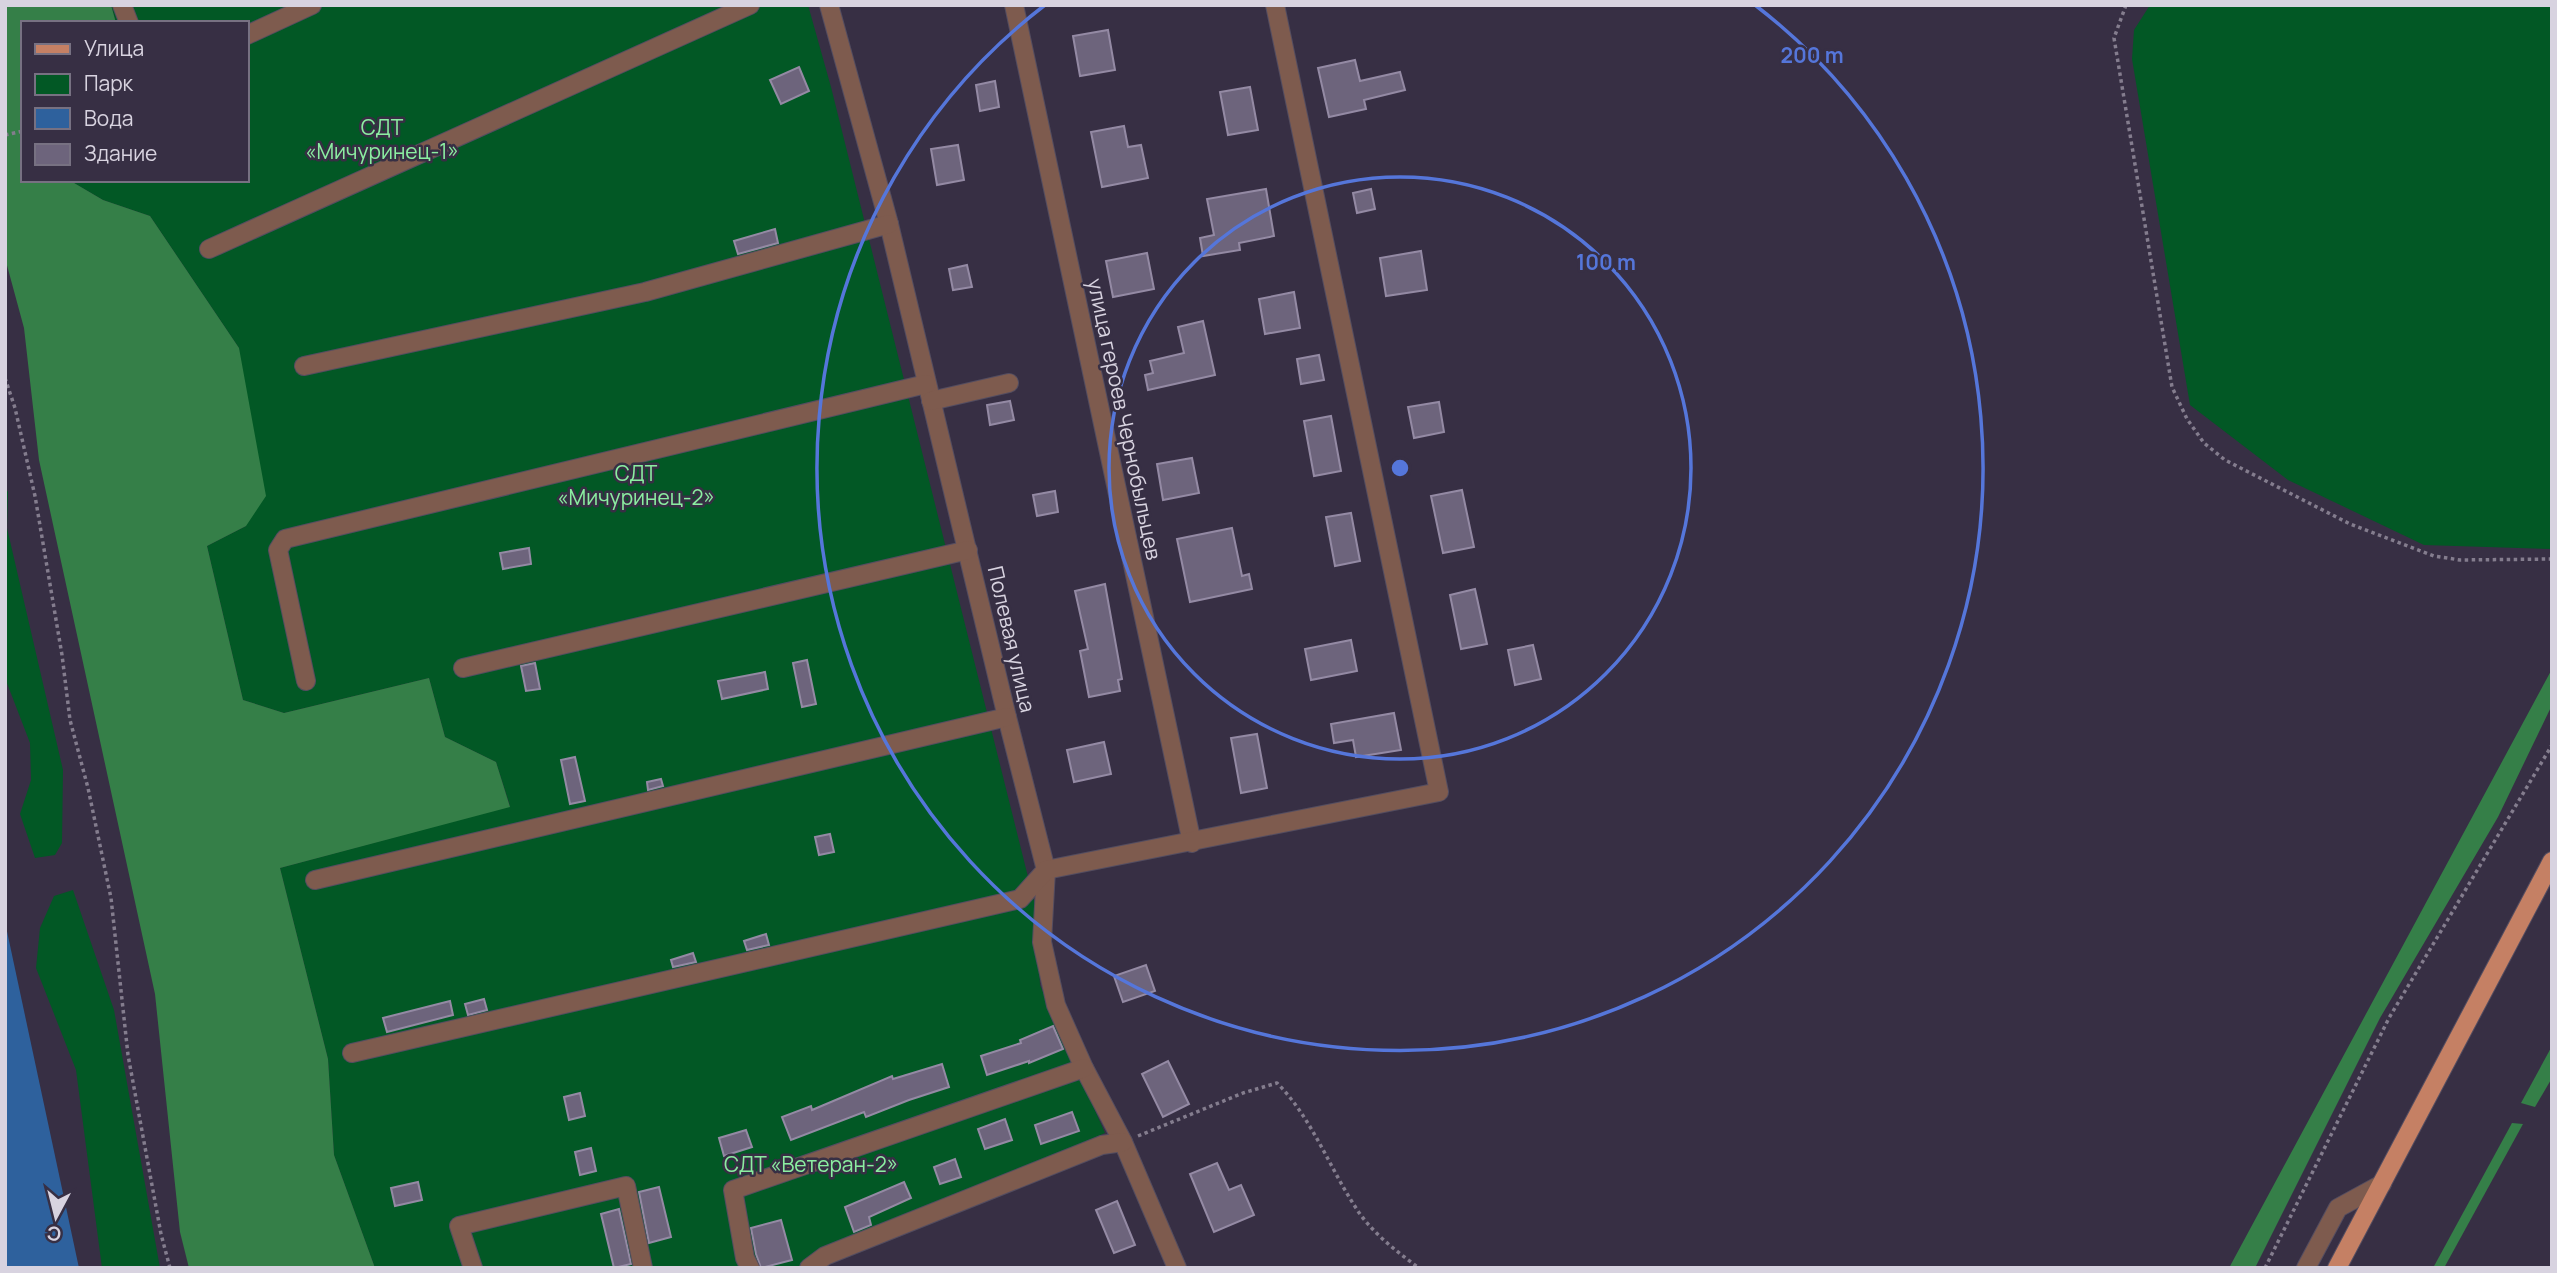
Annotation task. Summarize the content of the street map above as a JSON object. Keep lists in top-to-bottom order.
{
  "streets": {
    "street": ["улица героев Чернобыльцев", "Полевая улица"]
  },
  "parks": ["СДТ «Мичуринец-1»", "СДТ «Мичуринец-2»", "СДТ «Ветеран-2»"],
  "legend": [
    "Улица",
    "Парк",
    "Вода",
    "Здание"
  ],
  "north": "bottom",
  "rings": ["200 m", "100 m"]
}
